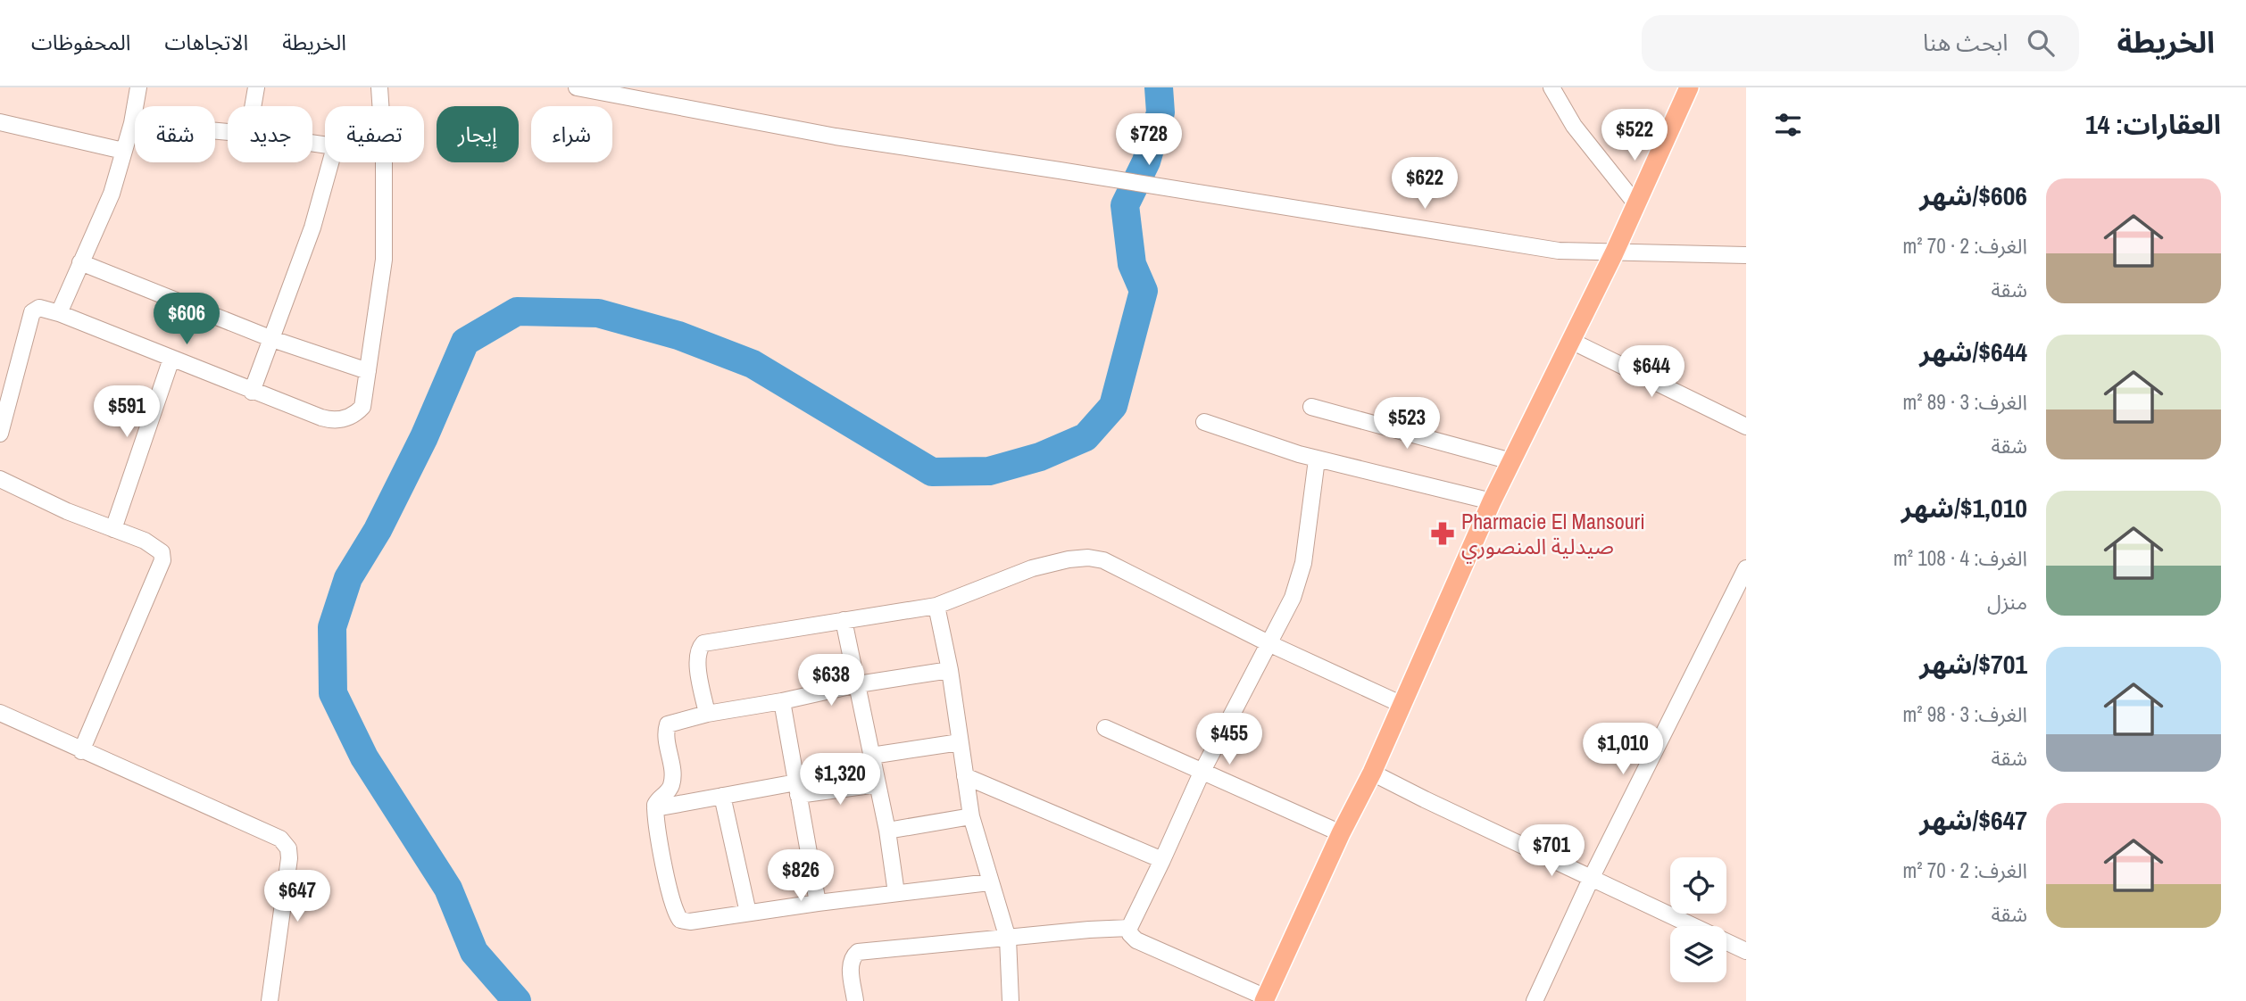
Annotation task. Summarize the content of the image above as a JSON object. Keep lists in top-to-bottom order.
{
  "places": {
    "pharmacy": ["Pharmacie El Mansouri صيدلية المنصوري"]
  },
  "page": {
    "header": "الخريطة",
    "search": "ابحث هنا",
    "nav": ["الخريطة", "الاتجاهات", "المحفوظات"],
    "heading": "العقارات: 14",
    "chip": [
      "شراء",
      "إيجار",
      "تصفية",
      "جديد",
      "شقة"
    ],
    "price": [
      "$522",
      "$728",
      "$622",
      "$606",
      "$644",
      "$591",
      "$523",
      "$638",
      "$455",
      "$1,010",
      "$1,320",
      "$701",
      "$826",
      "$647"
    ],
    "list": [
      {
        "name": "$606/شهر",
        "note": "الغرف: 2 · 70 m² · شقة"
      },
      {
        "name": "$644/شهر",
        "note": "الغرف: 3 · 89 m² · شقة"
      },
      {
        "name": "$1,010/شهر",
        "note": "الغرف: 4 · 108 m² · منزل"
      },
      {
        "name": "$701/شهر",
        "note": "الغرف: 3 · 98 m² · شقة"
      },
      {
        "name": "$647/شهر",
        "note": "الغرف: 2 · 70 m² · شقة"
      }
    ]
  }
}
